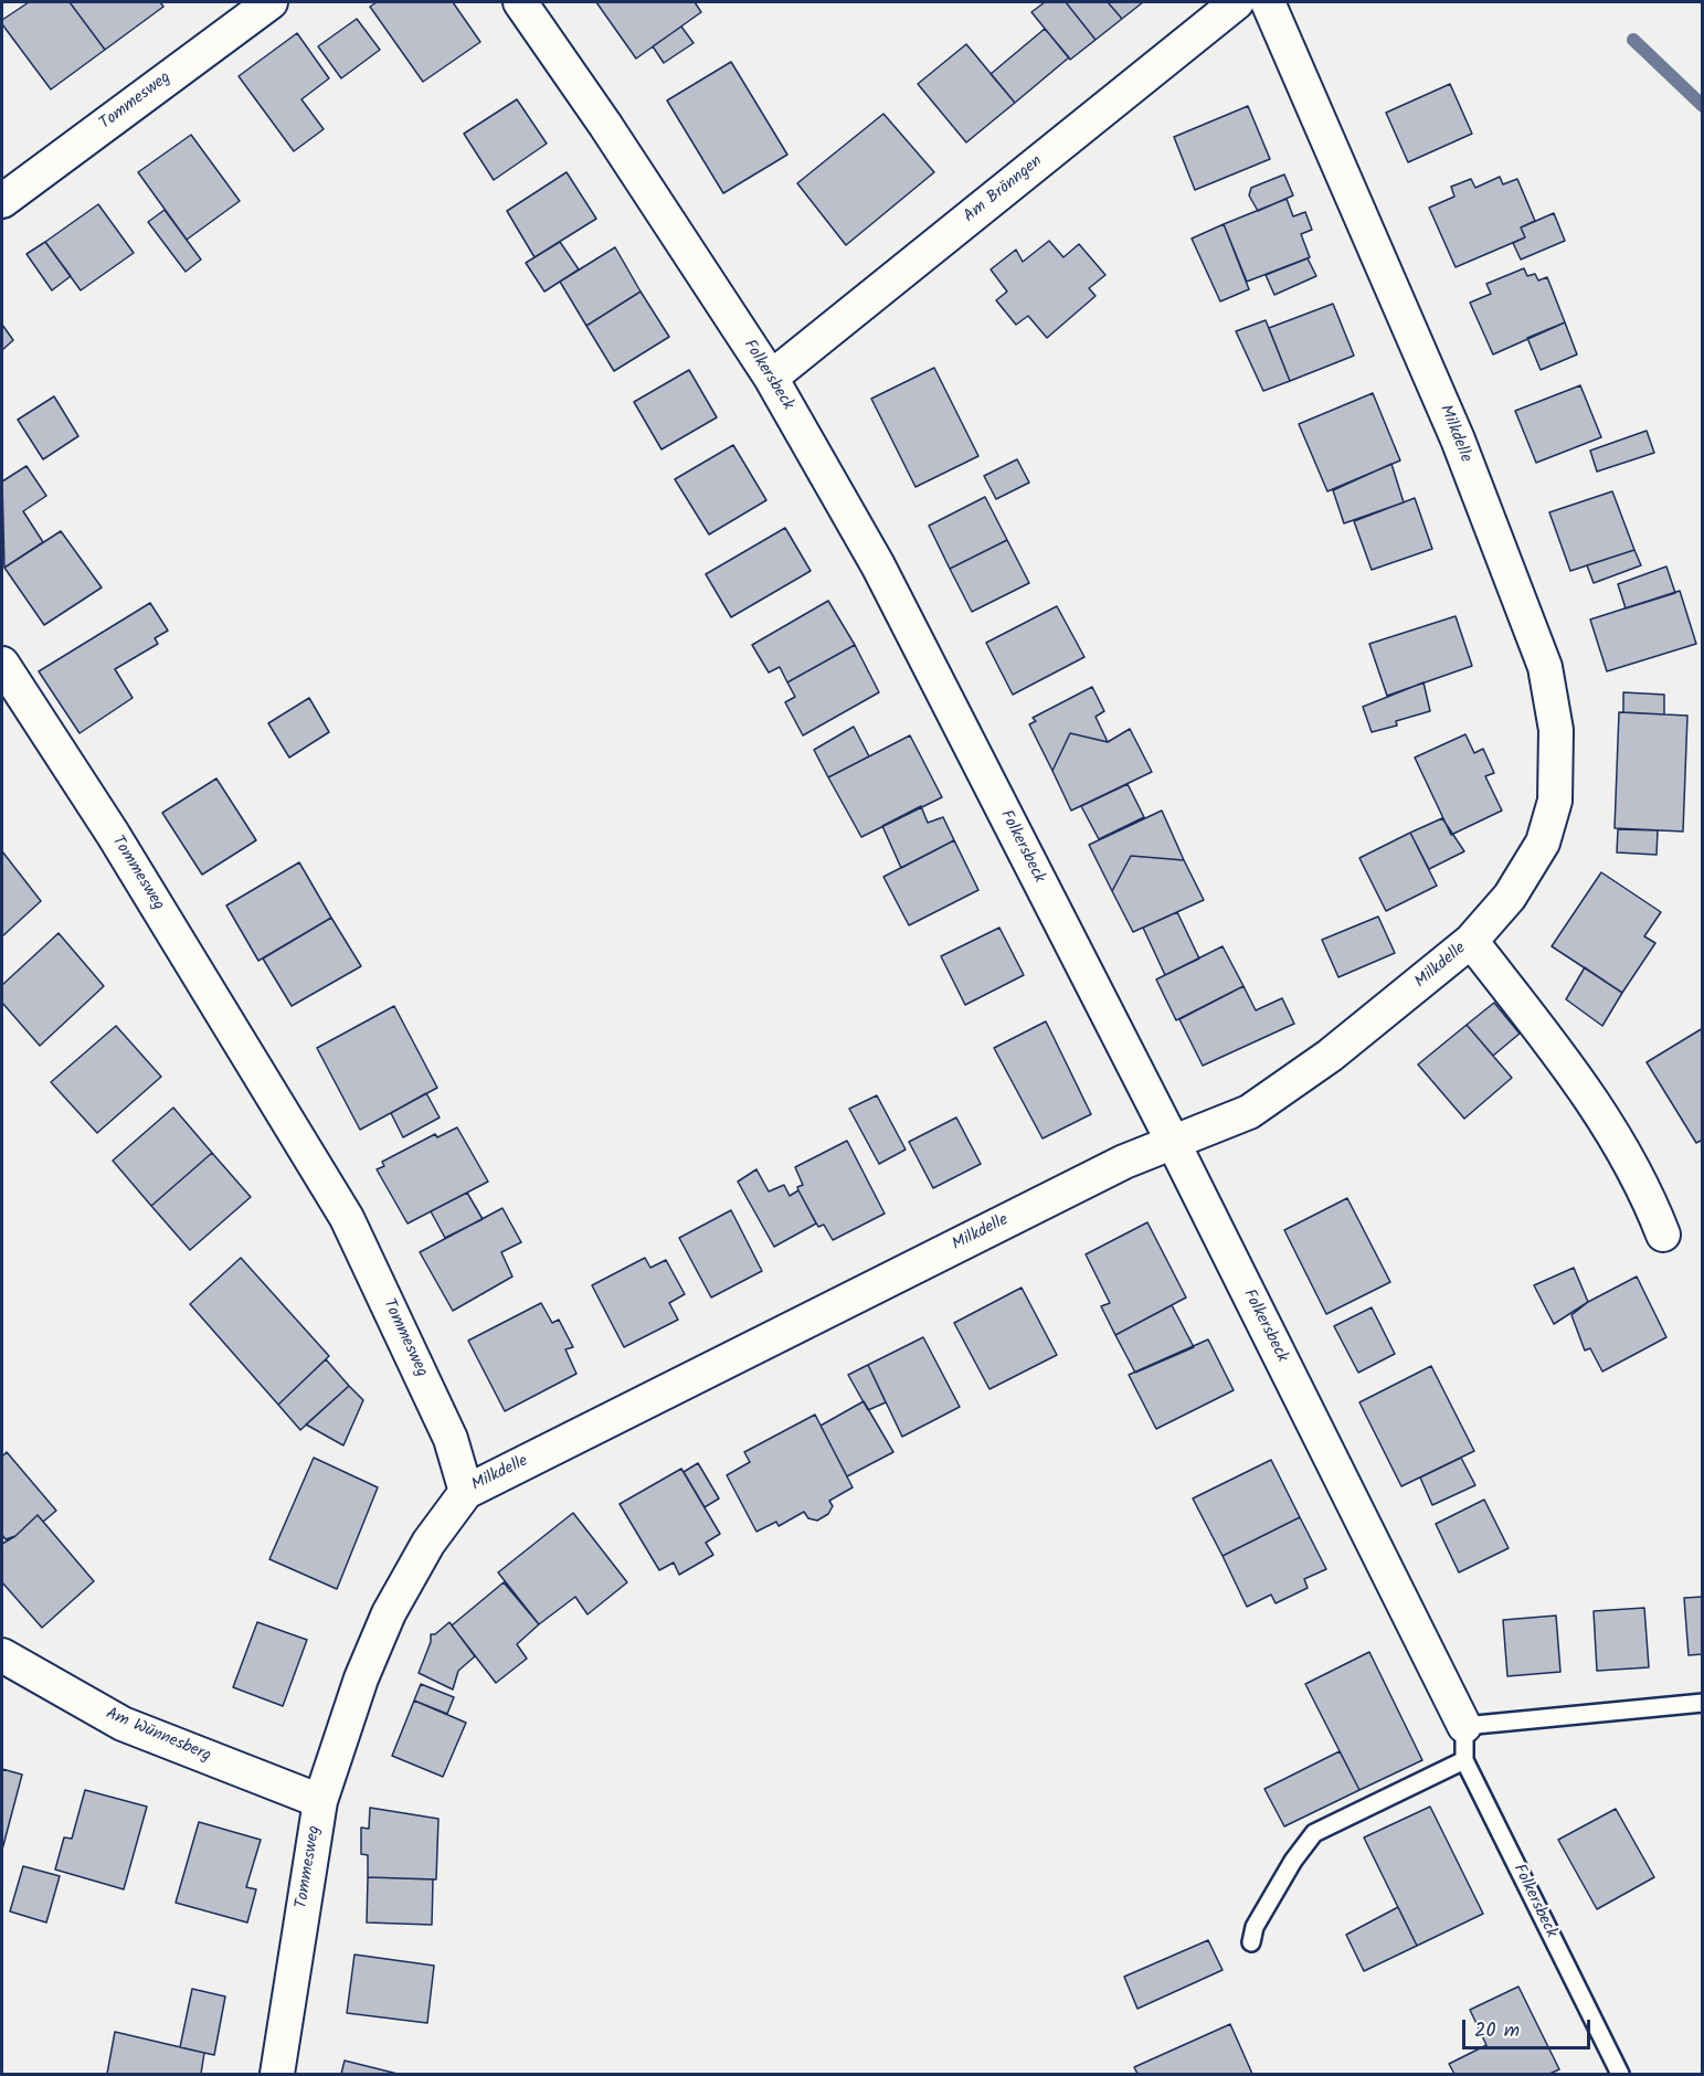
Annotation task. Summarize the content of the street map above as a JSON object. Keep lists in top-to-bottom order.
{
  "streets": {
    "street": [
      "Tommesweg",
      "Am Brönngen",
      "Folkersbeck",
      "Milkdelle",
      "Am Wünnesberg"
    ]
  },
  "crossings": [
    ["Tommesweg", "Milkdelle"],
    ["Tommesweg", "Am Wünnesberg"],
    ["Am Brönngen", "Folkersbeck"],
    ["Folkersbeck", "Milkdelle"]
  ],
  "scale_bar": "20 m"
}
